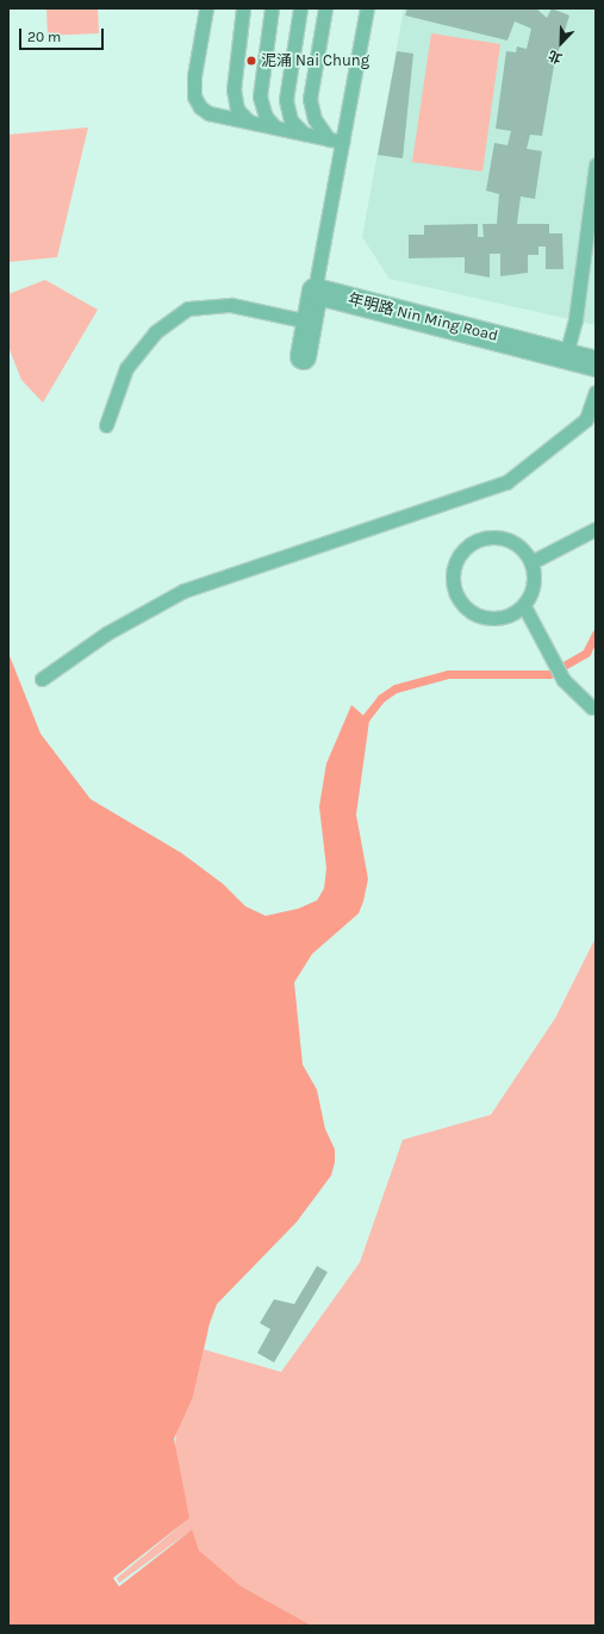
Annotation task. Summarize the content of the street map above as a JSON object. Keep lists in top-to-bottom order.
{
  "streets": {
    "street": ["年明路 Nin Ming Road"]
  },
  "places": ["泥涌 Nai Chung"],
  "scale_bar": "20 m",
  "north": "bottom left"
}
